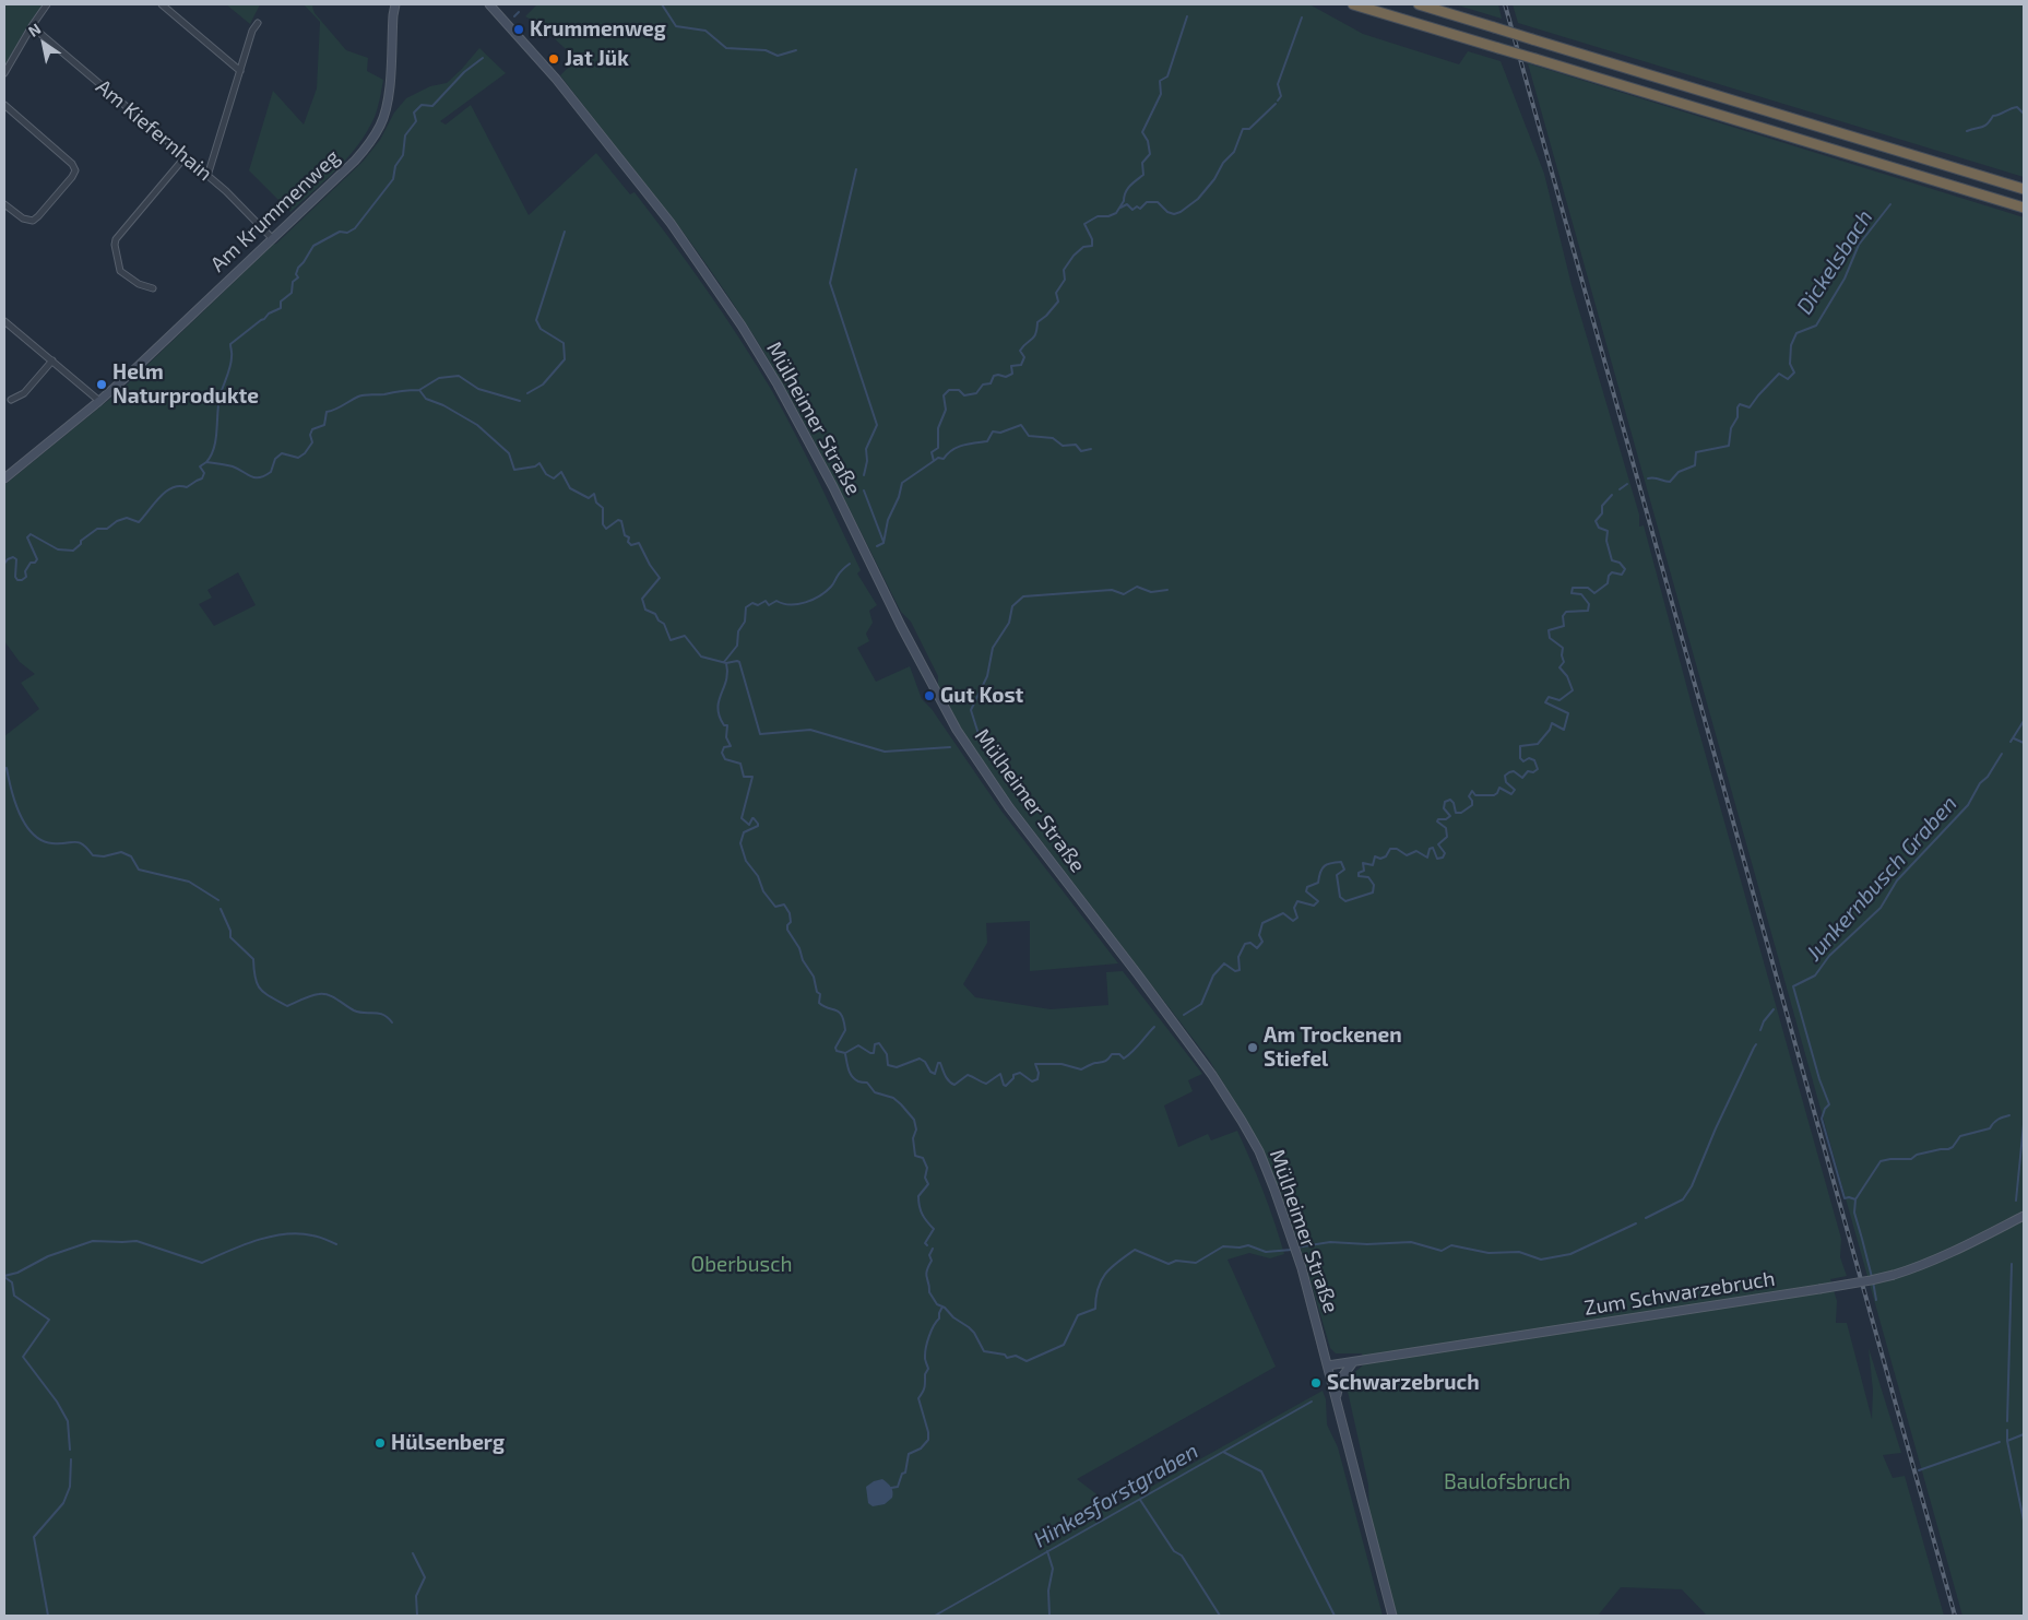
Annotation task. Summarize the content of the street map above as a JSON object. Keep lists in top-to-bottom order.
{
  "streets": {
    "main road": ["Am Krummenweg", "Mülheimer Straße", "Zum Schwarzebruch"],
    "street": ["Am Kiefernhain"]
  },
  "crossings": [
    ["Am Kiefernhain", "Am Krummenweg"],
    ["Mülheimer Straße", "Zum Schwarzebruch"]
  ],
  "water": ["Dickelsbach", "Junkernbusch Graben", "Hinkesforstgraben"],
  "parks": ["Oberbusch", "Baulofsbruch"],
  "places": [
    "Krummenweg",
    "Jat Jük",
    "Helm Naturprodukte",
    "Gut Kost",
    "Am Trockenen Stiefel",
    "Schwarzebruch",
    "Hülsenberg"
  ],
  "north": "top left"
}
